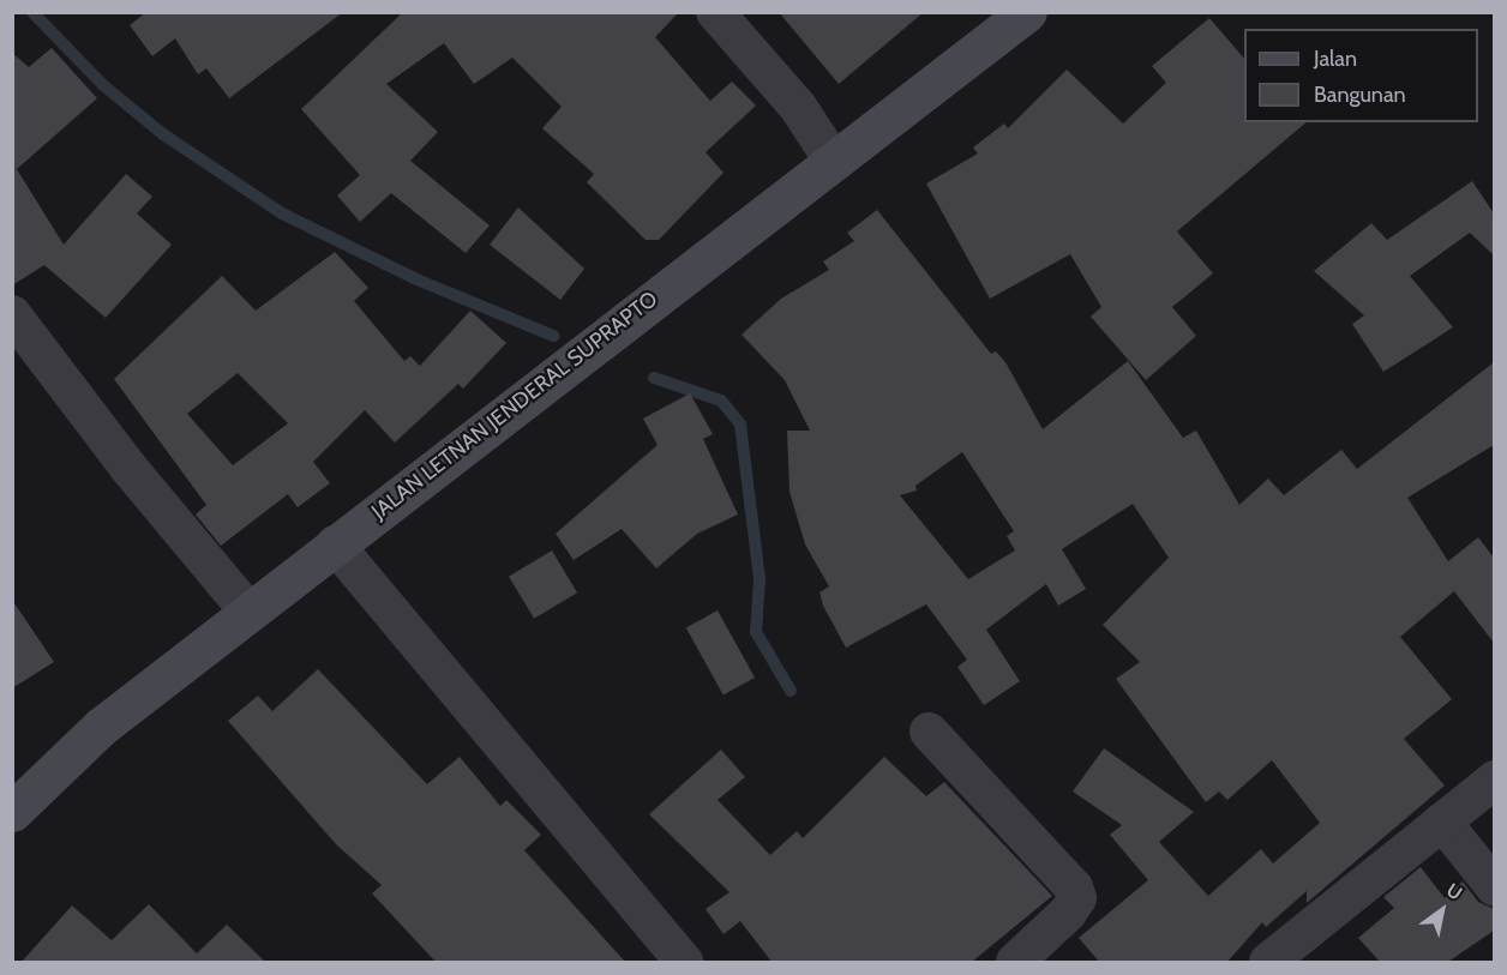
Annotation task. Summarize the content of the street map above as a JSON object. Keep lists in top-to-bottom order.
{
  "streets": {
    "main road": ["JALAN LETNAN JENDERAL SUPRAPTO"]
  },
  "legend": ["Jalan", "Bangunan"],
  "north": "top right"
}
